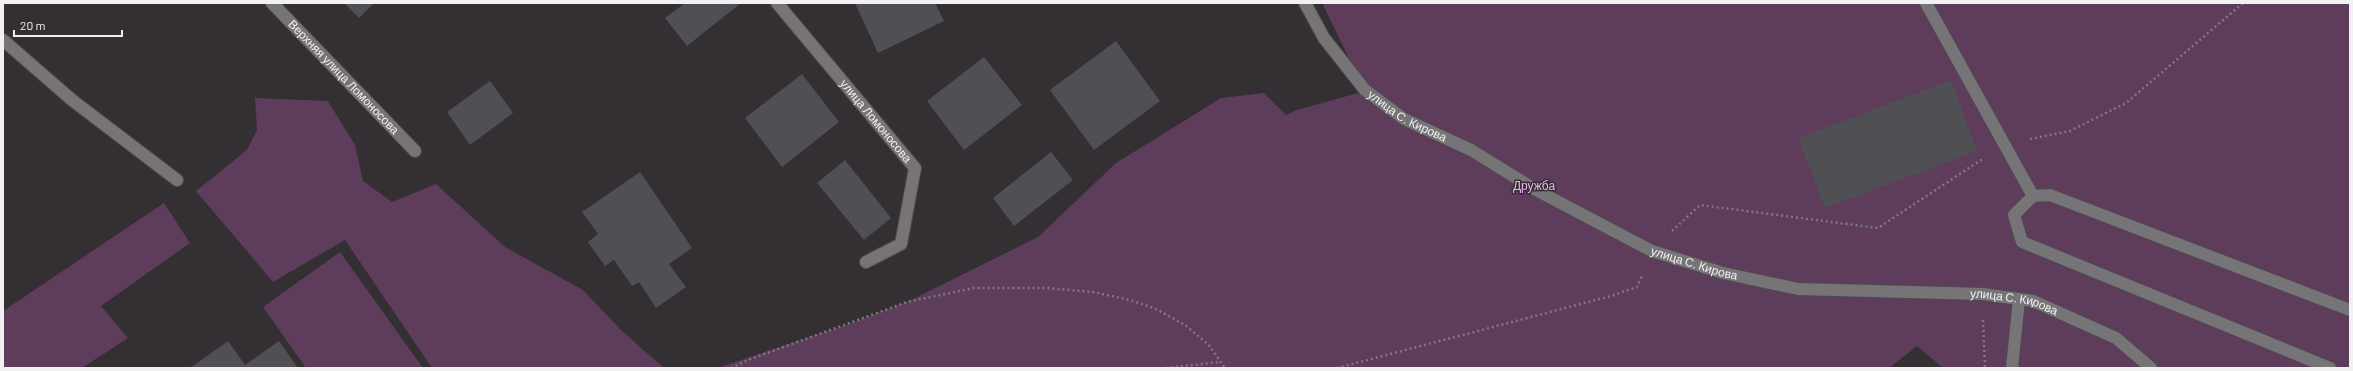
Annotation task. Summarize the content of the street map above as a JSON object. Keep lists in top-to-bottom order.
{
  "streets": {
    "street": ["Верхняя улица Ломоносова", "улица С. Кирова", "улица Ломоносова"]
  },
  "parks": ["Дружба"],
  "scale_bar": "20 m"
}
